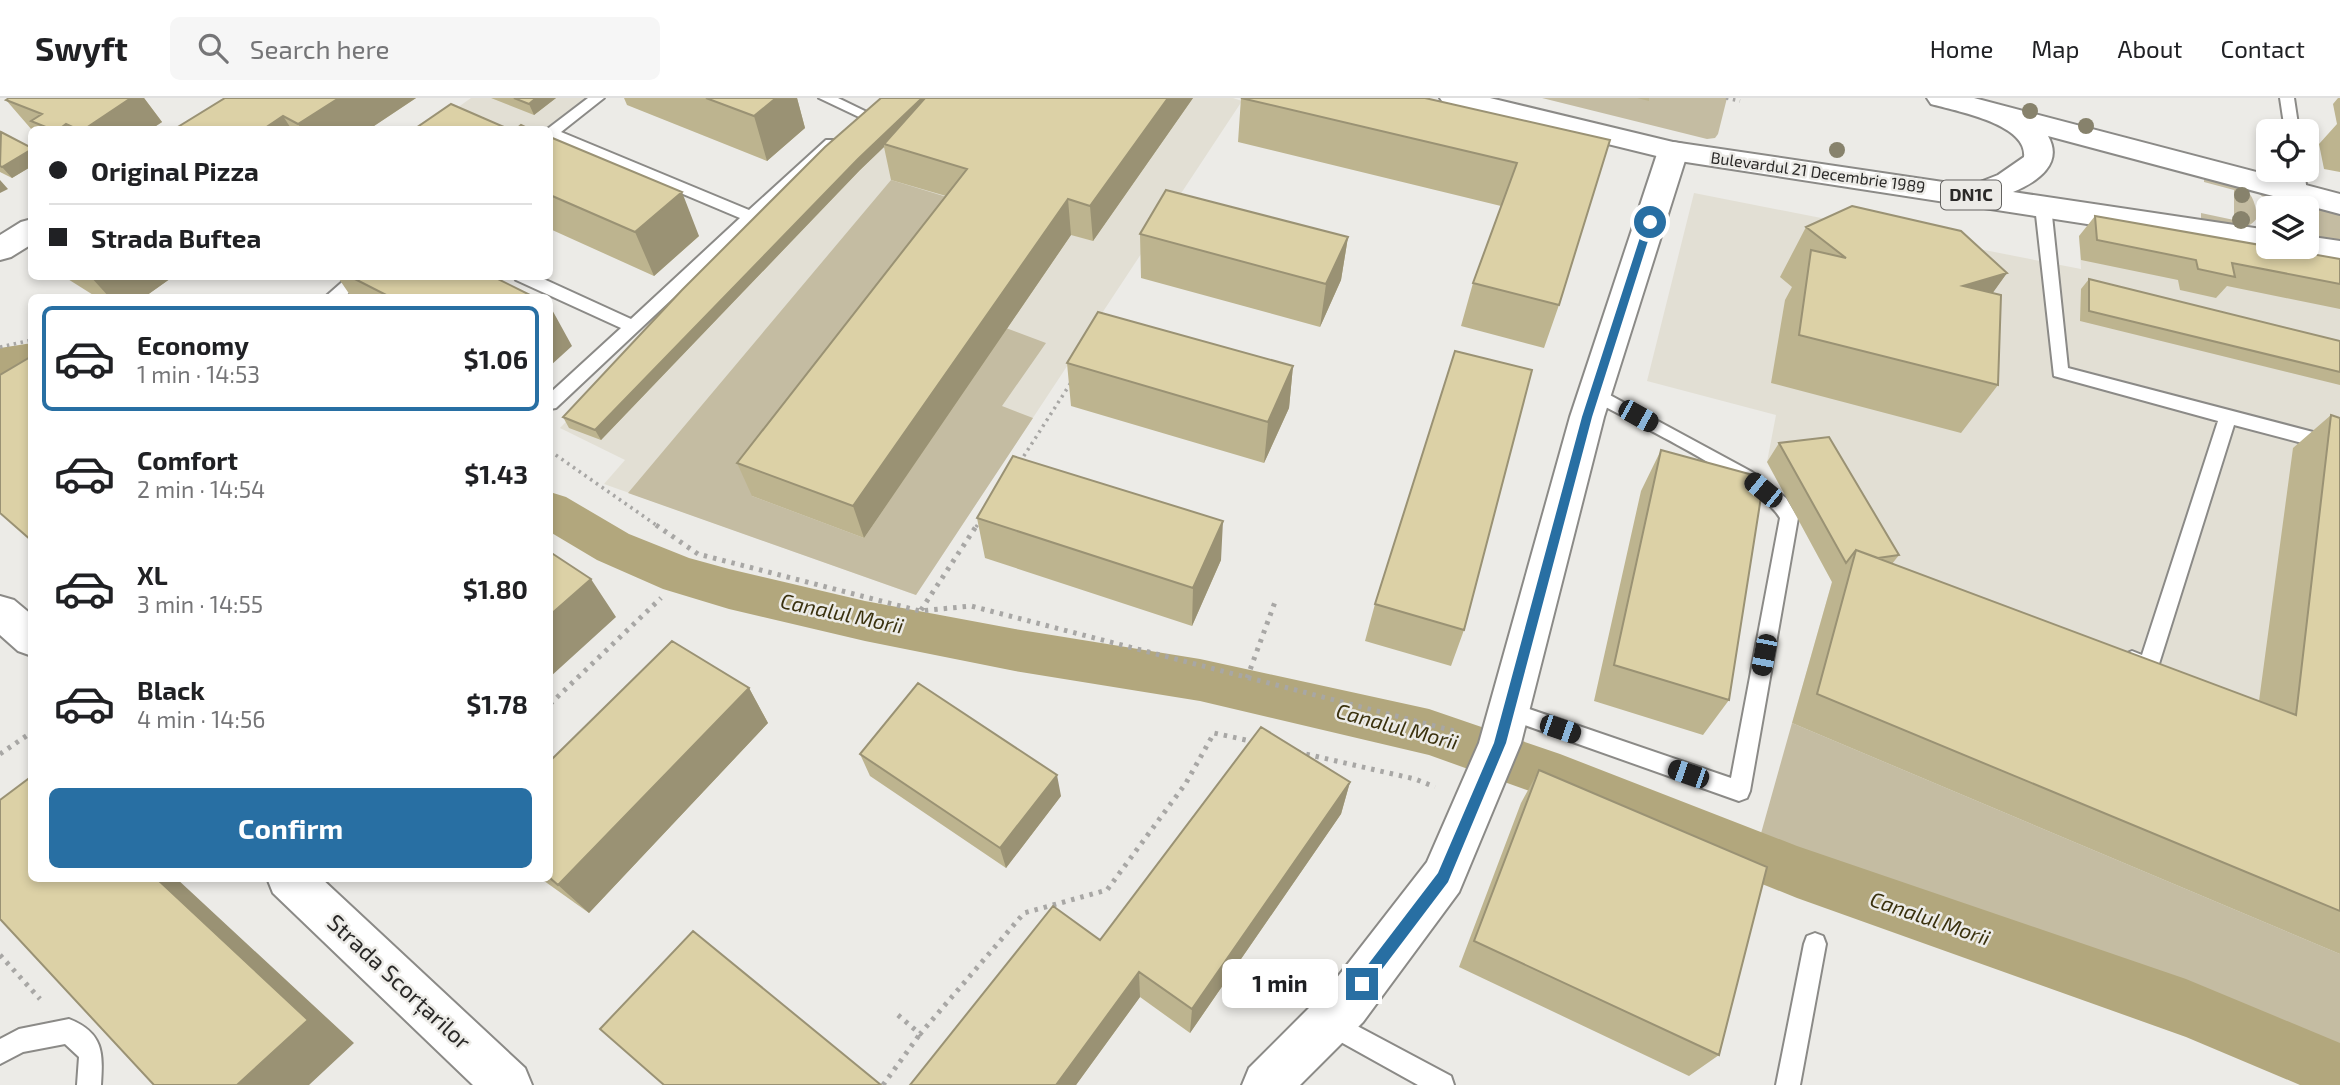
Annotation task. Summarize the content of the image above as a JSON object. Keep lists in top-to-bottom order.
{
  "streets": {
    "main road": ["Bulevardul 21 Decembrie 1989", "DN1C", "Strada Scorțarilor"]
  },
  "water": ["Canalul Morii"],
  "page": {
    "header": "Swyft",
    "search": "Search here",
    "nav": [
      "Home",
      "Map",
      "About",
      "Contact"
    ],
    "banner": ["Original Pizza", "Strada Buftea"],
    "list": [
      {
        "name": "Economy",
        "note": "1 min · 14:53",
        "value": "$1.06"
      },
      {
        "name": "Comfort",
        "note": "2 min · 14:54",
        "value": "$1.43"
      },
      {
        "name": "XL",
        "note": "3 min · 14:55",
        "value": "$1.80"
      },
      {
        "name": "Black",
        "note": "4 min · 14:56",
        "value": "$1.78"
      }
    ],
    "buttons": "Confirm",
    "bubble": "1 min"
  }
}
